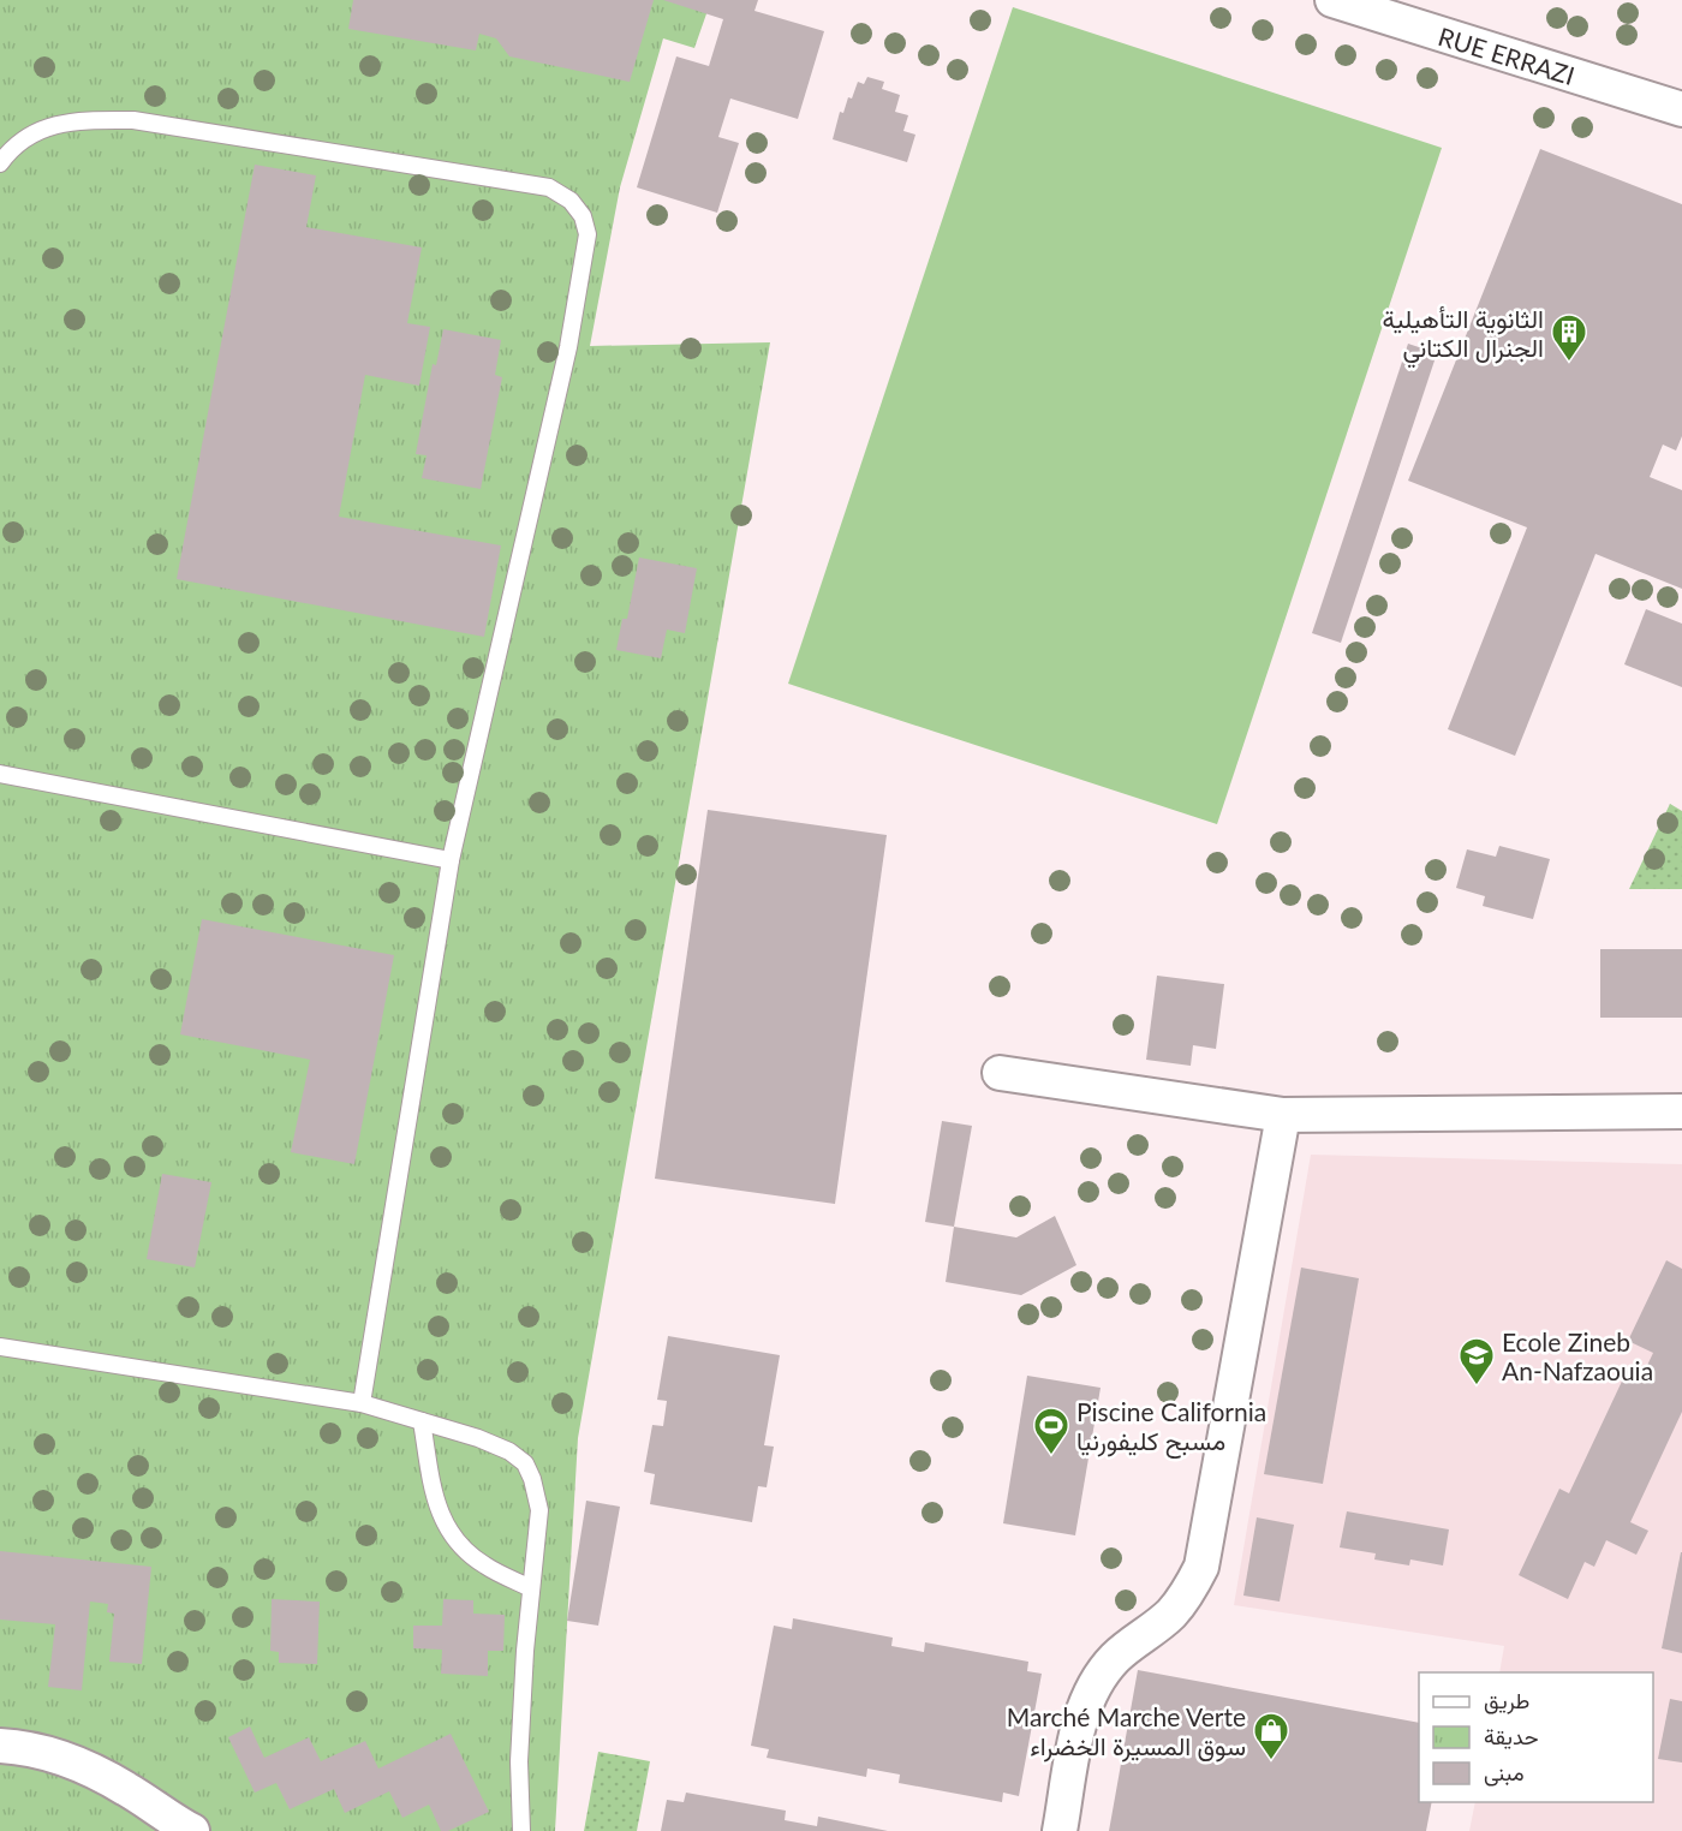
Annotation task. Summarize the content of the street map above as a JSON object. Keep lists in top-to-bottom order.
{
  "streets": {
    "street": ["RUE ERRAZI"]
  },
  "places": {
    "building": ["الثانوية التأهيلية الجنرال الكتاني"],
    "school or university": ["Ecole Zineb An-Nafzaouia"],
    "sports": ["Piscine California مسبح كليفورنيا"],
    "shop": ["Marché Marche Verte سوق المسيرة الخضراء"]
  },
  "legend": ["طريق", "حديقة", "مبنى"]
}
